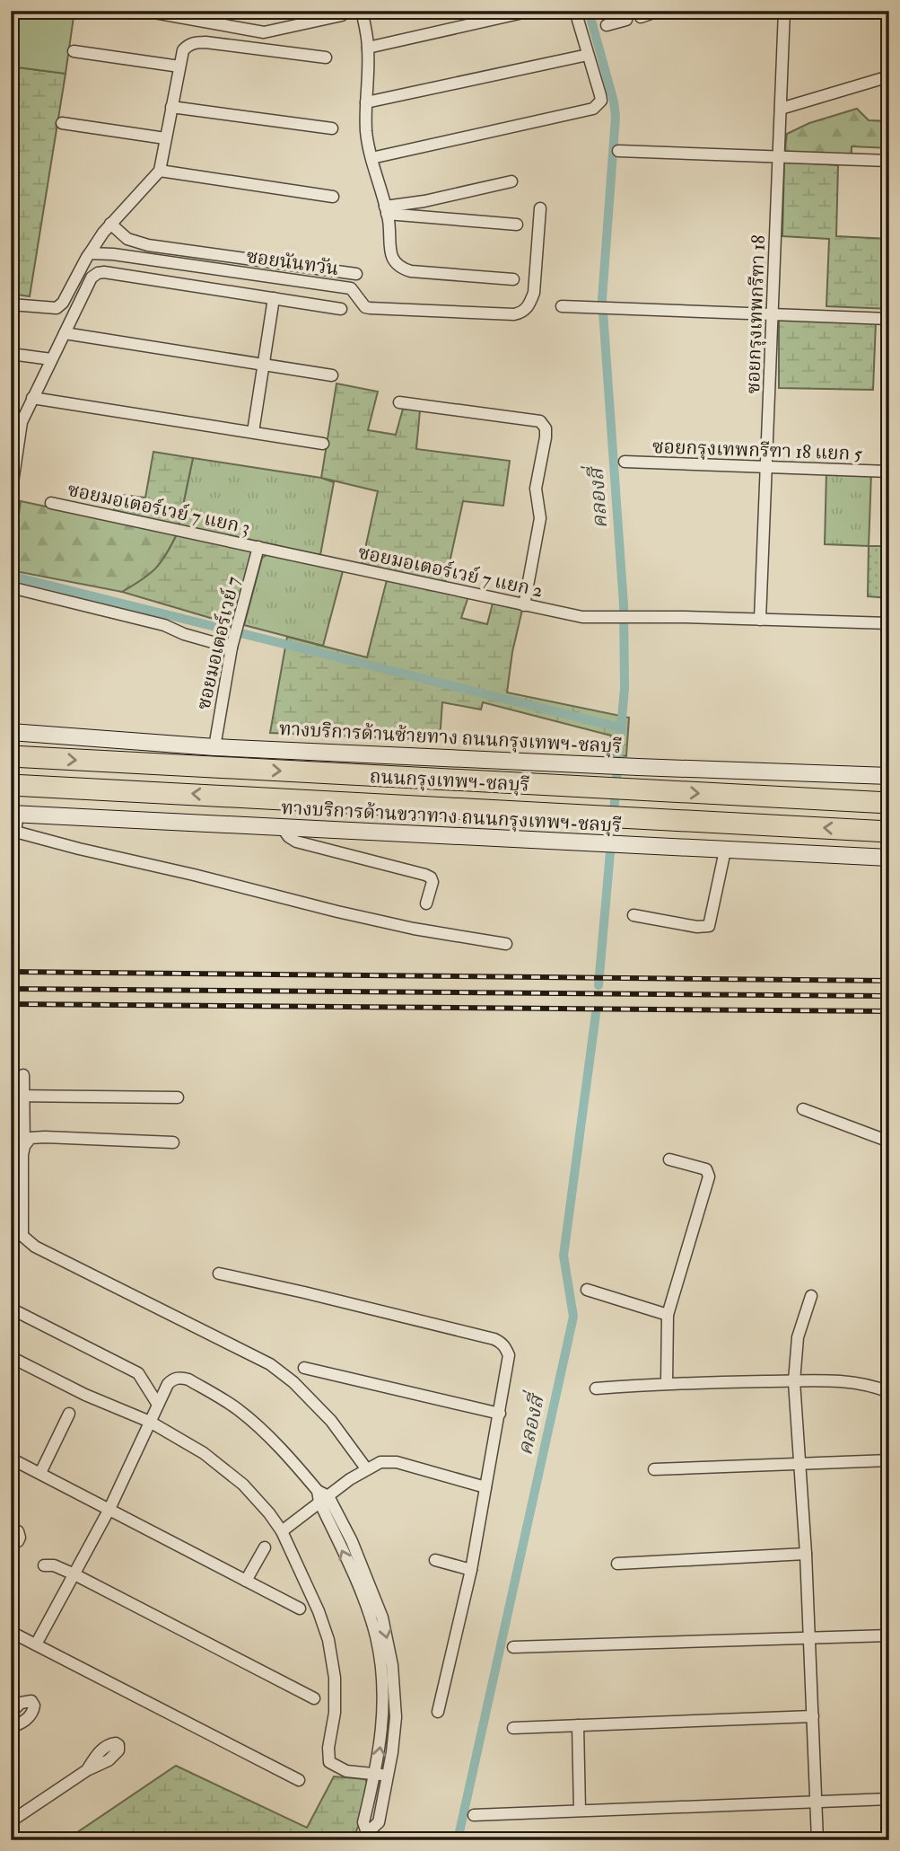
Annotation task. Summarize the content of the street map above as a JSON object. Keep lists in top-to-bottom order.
{
  "streets": {
    "highway": ["ถนนกรุงเทพฯ-ชลบุรี"],
    "main road": ["ทางบริการด้านซ้ายทาง ถนนกรุงเทพฯ-ชลบุรี", "ทางบริการด้านขวาทาง ถนนกรุงเทพฯ-ชลบุรี"],
    "street": [
      "ซอยนันทวัน",
      "ซอยกรุงเทพกรีฑา 18",
      "ซอยกรุงเทพกรีฑา 18 แยก 5",
      "ซอยมอเตอร์เวย์ 7 แยก 3",
      "ซอยมอเตอร์เวย์ 7 แยก 2",
      "ซอยมอเตอร์เวย์ 7"
    ]
  },
  "crossings": [
    ["ซอยกรุงเทพกรีฑา 18", "ซอยกรุงเทพกรีฑา 18 แยก 5"],
    ["ซอยกรุงเทพกรีฑา 18", "ซอยมอเตอร์เวย์ 7 แยก 2"],
    ["ซอยมอเตอร์เวย์ 7 แยก 3", "ซอยมอเตอร์เวย์ 7 แยก 2"],
    ["ซอยมอเตอร์เวย์ 7 แยก 3", "ซอยมอเตอร์เวย์ 7"],
    ["ซอยมอเตอร์เวย์ 7 แยก 2", "ซอยมอเตอร์เวย์ 7"],
    ["ซอยมอเตอร์เวย์ 7", "ทางบริการด้านซ้ายทาง ถนนกรุงเทพฯ-ชลบุรี"]
  ],
  "water": ["คลองสี่"]
}
